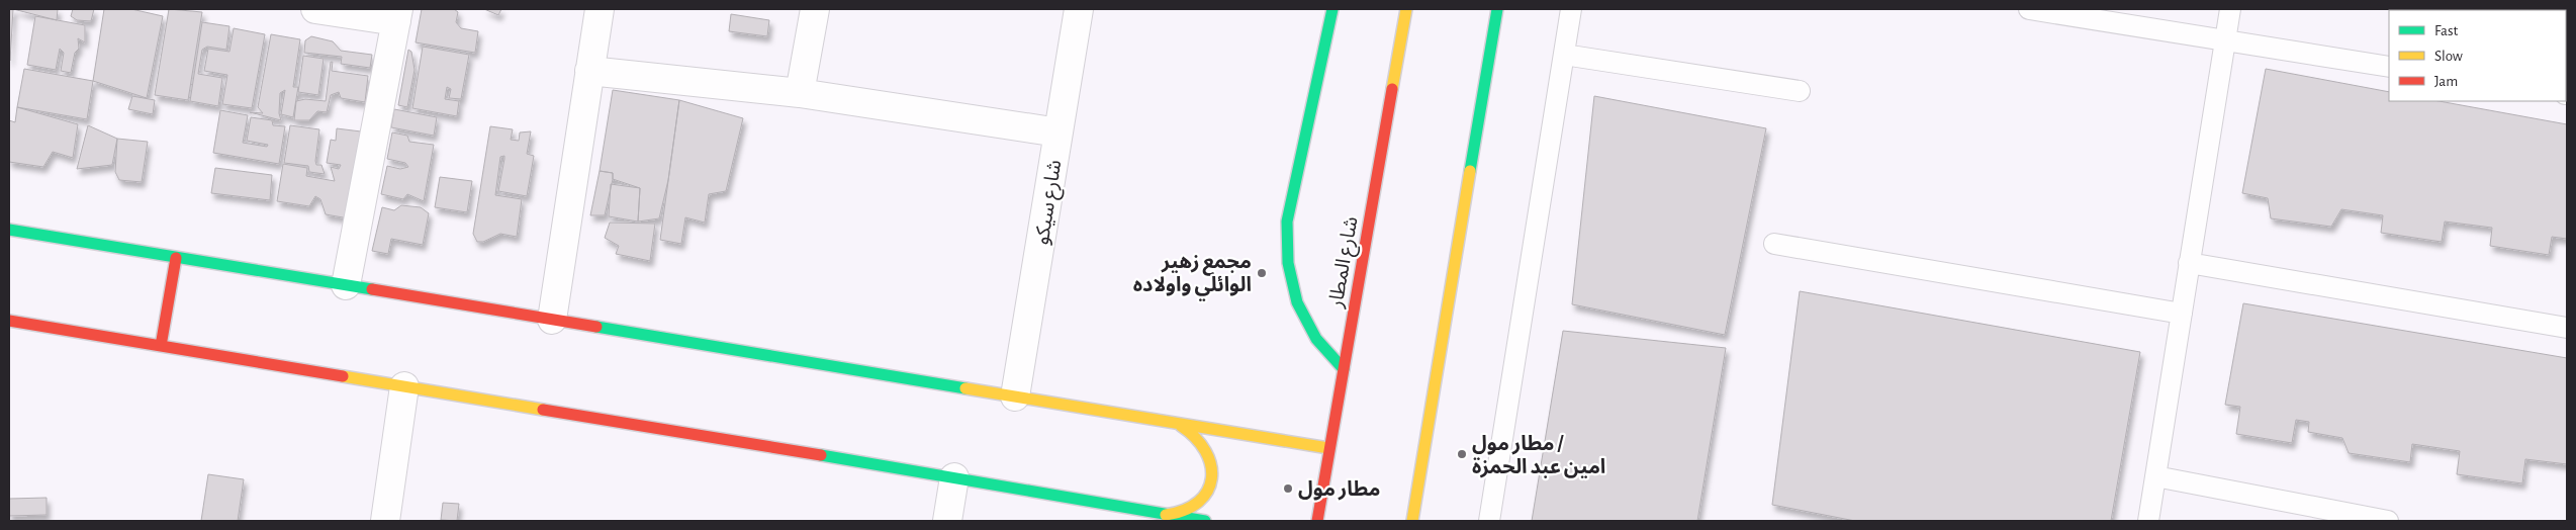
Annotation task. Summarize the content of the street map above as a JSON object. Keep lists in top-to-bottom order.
{
  "streets": {
    "street": ["شارع سيكو", "شارع المطار"]
  },
  "places": ["مجمع زهير الوائلي واولاده", "مطار مول / امين عبد الحمزة", "مطار مول"],
  "legend": ["Fast", "Slow", "Jam"]
}
